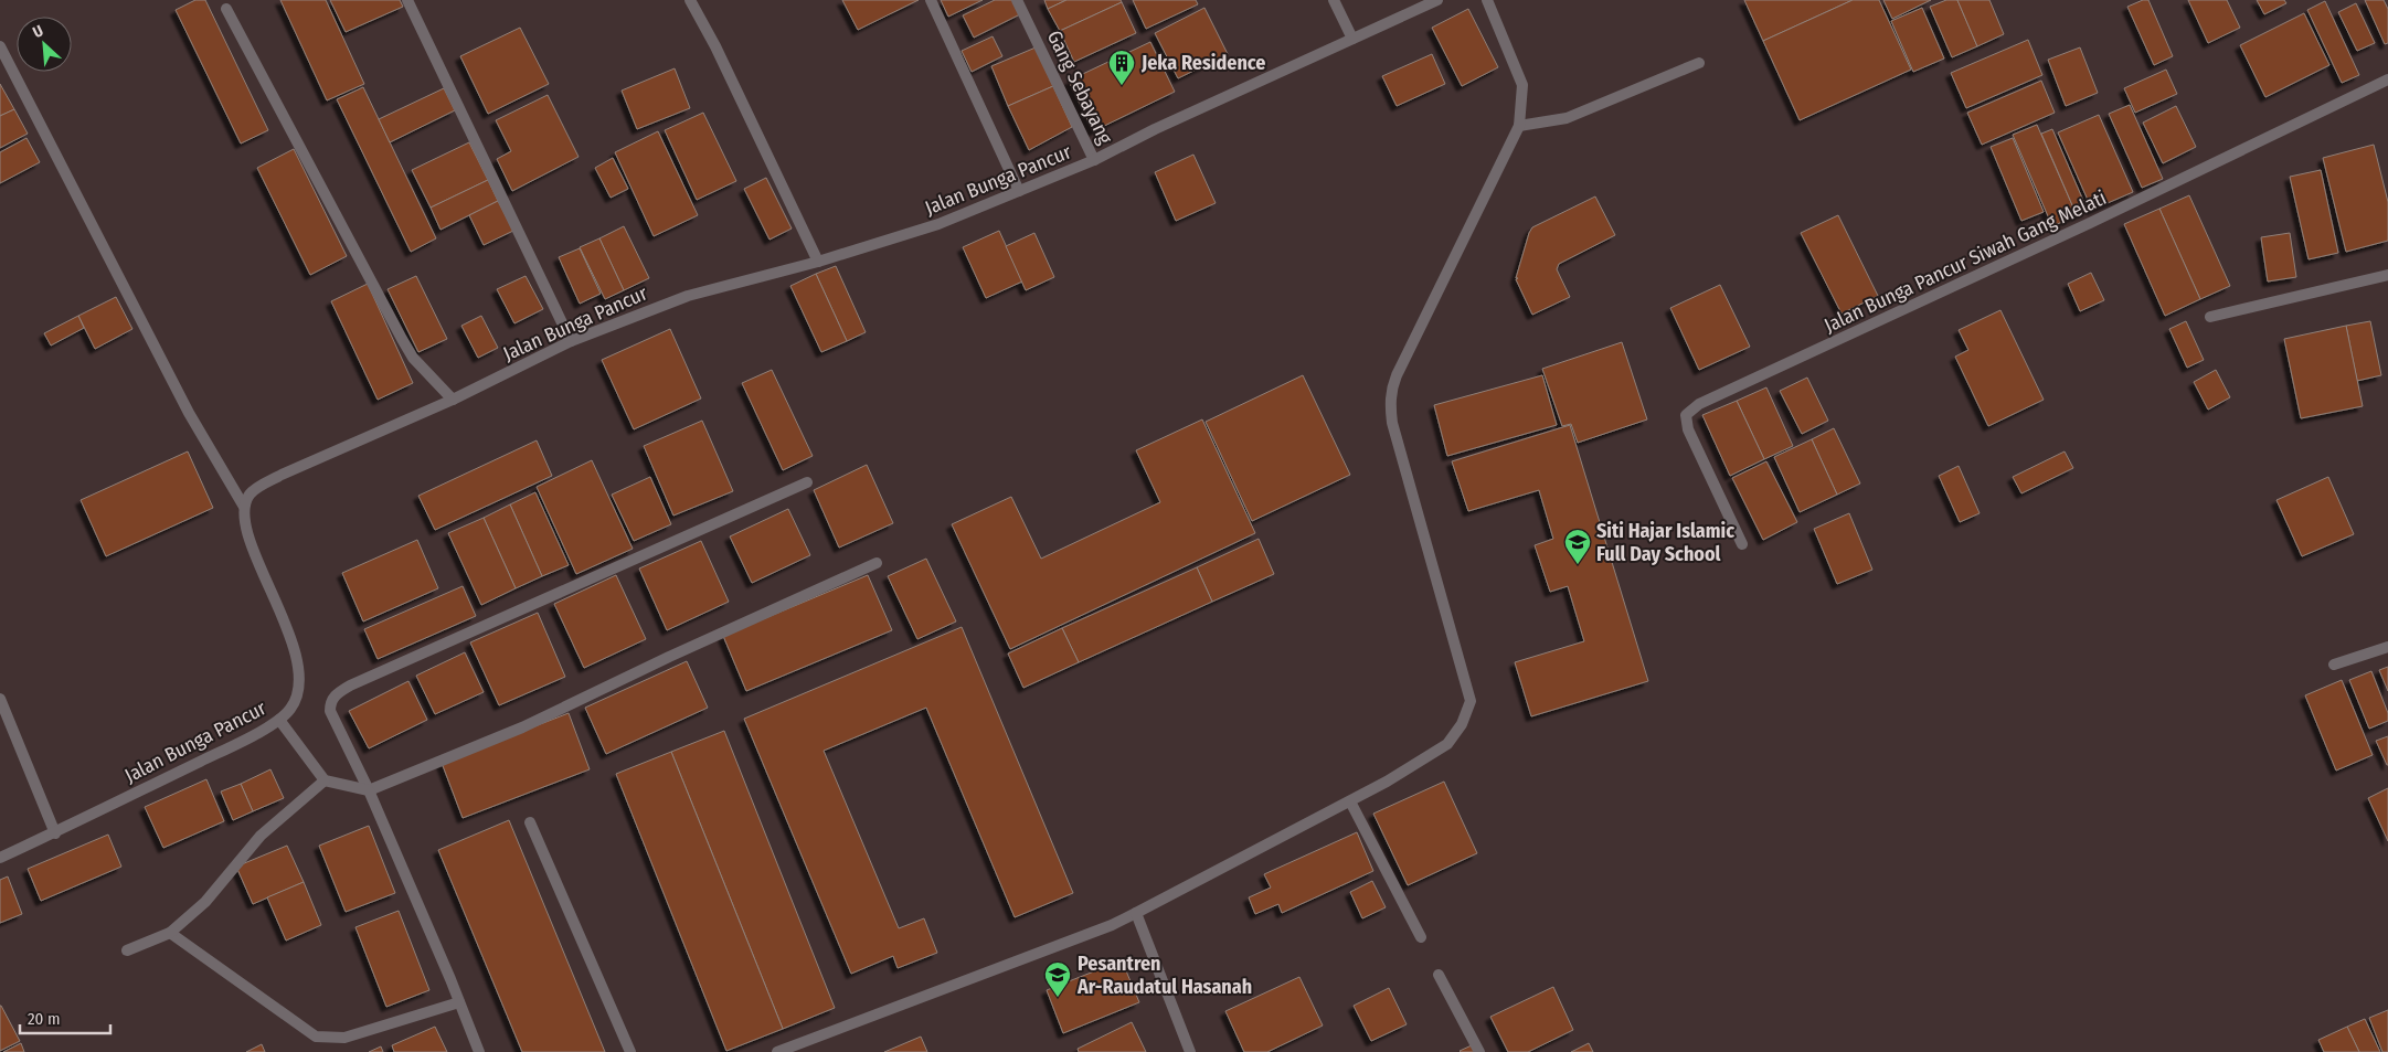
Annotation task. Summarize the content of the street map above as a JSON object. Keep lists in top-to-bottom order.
{
  "streets": {
    "street": ["Gang Sebayang", "Jalan Bunga Pancur", "Jalan Bunga Pancur Siwah Gang Melati"]
  },
  "crossings": [
    ["Gang Sebayang", "Jalan Bunga Pancur"]
  ],
  "places": {
    "building": ["Jeka Residence"],
    "school or university": ["Siti Hajar Islamic Full Day School", "Pesantren Ar-Raudatul Hasanah"]
  },
  "scale_bar": "20 m",
  "north": "top left"
}
